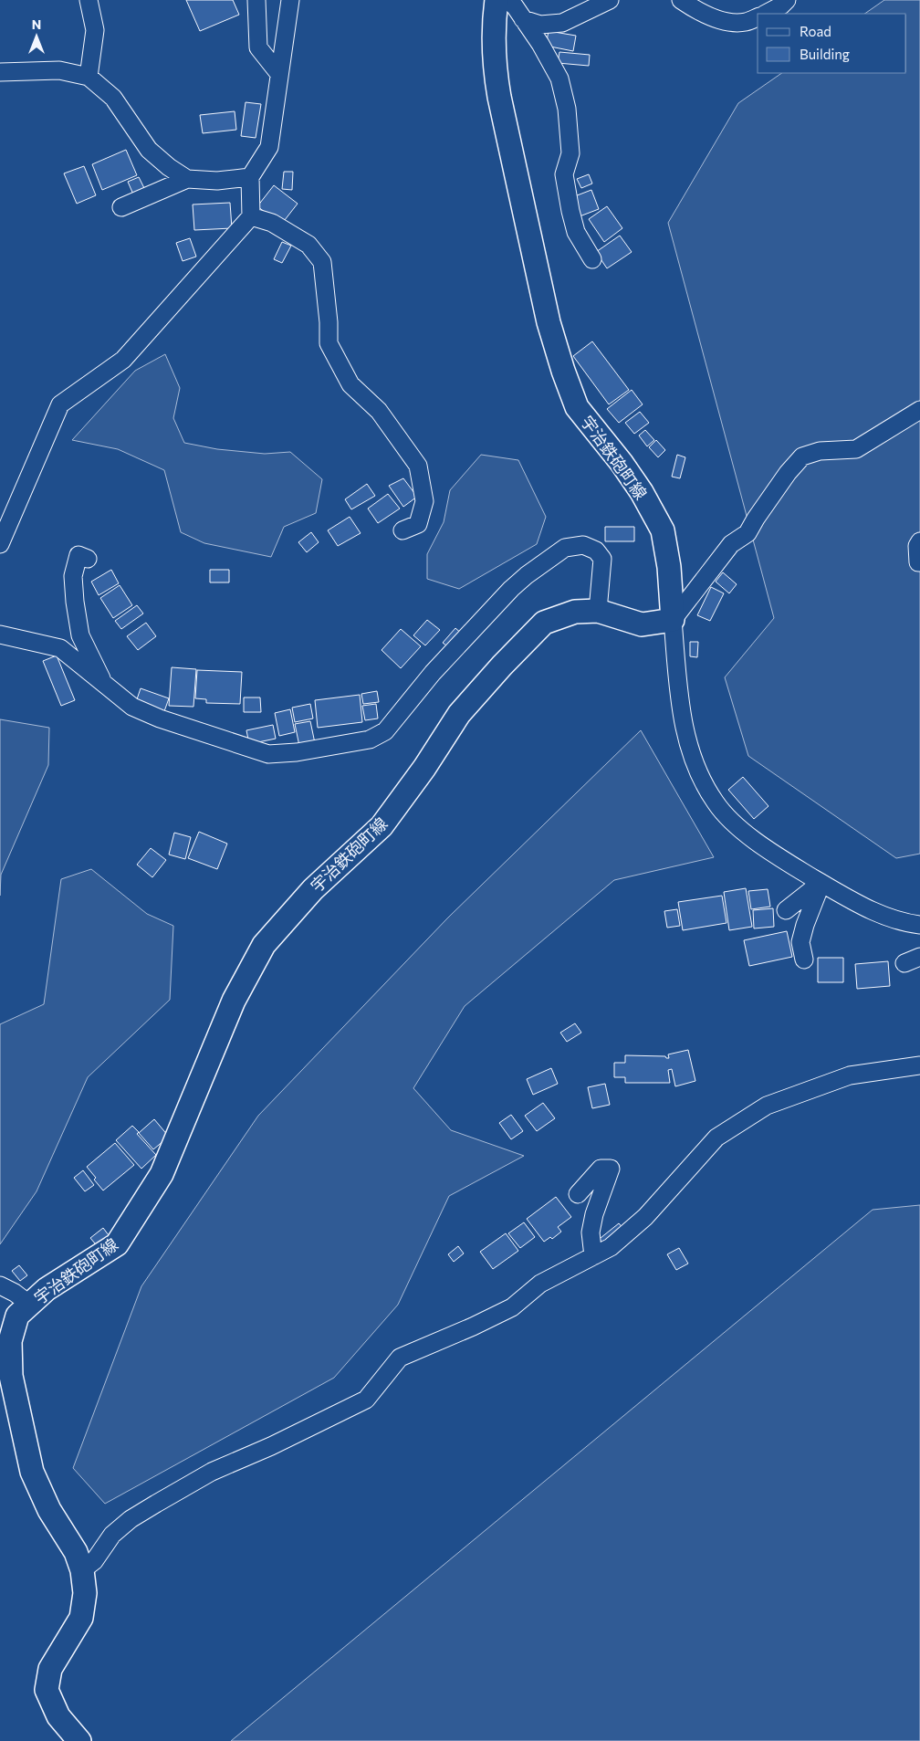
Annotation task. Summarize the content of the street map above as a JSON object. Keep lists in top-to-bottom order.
{
  "streets": {
    "main road": ["宇治鉄砲町線"]
  },
  "legend": ["Road", "Building"],
  "north": "top"
}
